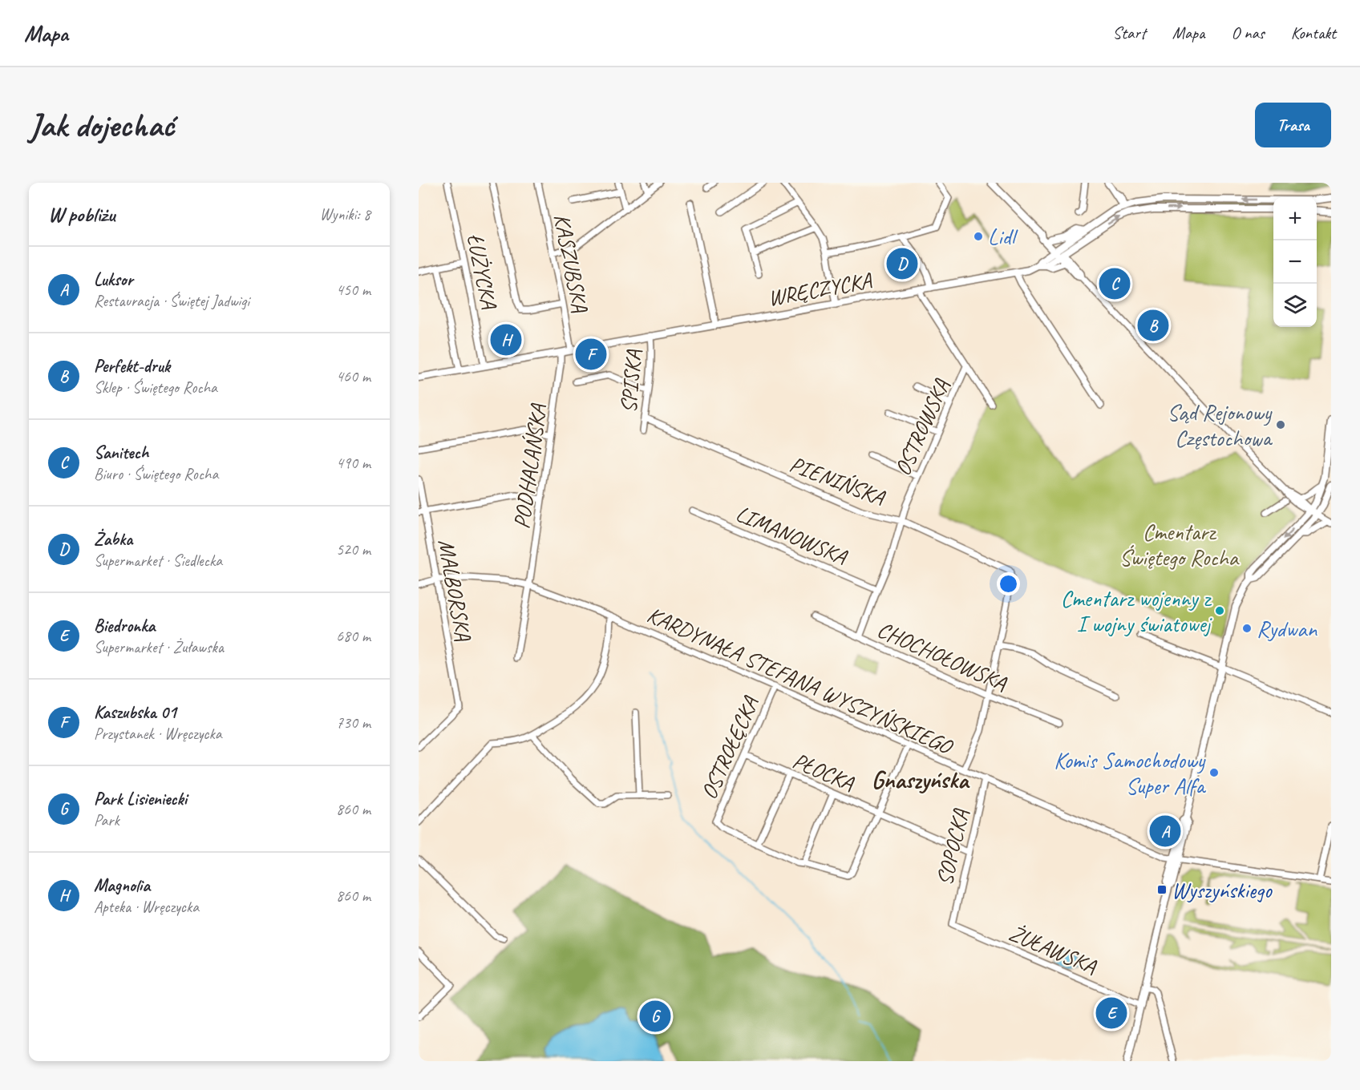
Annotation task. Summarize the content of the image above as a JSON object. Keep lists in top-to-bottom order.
{
  "streets": {
    "main road": ["WRĘCZYCKA"],
    "street": [
      "KASZUBSKA",
      "ŁUŻYCKA",
      "SPISKA",
      "OSTROWSKA",
      "PODHALAŃSKA",
      "PIENIŃSKA",
      "LIMANOWSKA",
      "MALBORSKA",
      "CHOCHOŁOWSKA",
      "KARDYNAŁA STEFANA WYSZYŃSKIEGO",
      "OSTROŁĘCKA",
      "PŁOCKA",
      "SOPOCKA",
      "ŻUŁAWSKA"
    ]
  },
  "crossings": [
    ["KASZUBSKA", "WRĘCZYCKA"],
    ["ŁUŻYCKA", "WRĘCZYCKA"],
    ["WRĘCZYCKA", "SPISKA"],
    ["WRĘCZYCKA", "PODHALAŃSKA"],
    ["SPISKA", "PIENIŃSKA"],
    ["OSTROWSKA", "PIENIŃSKA"],
    ["OSTROWSKA", "LIMANOWSKA"],
    ["OSTROWSKA", "CHOCHOŁOWSKA"],
    ["PODHALAŃSKA", "KARDYNAŁA STEFANA WYSZYŃSKIEGO"],
    ["MALBORSKA", "KARDYNAŁA STEFANA WYSZYŃSKIEGO"],
    ["KARDYNAŁA STEFANA WYSZYŃSKIEGO", "OSTROŁĘCKA"],
    ["KARDYNAŁA STEFANA WYSZYŃSKIEGO", "SOPOCKA"],
    ["OSTROŁĘCKA", "PŁOCKA"],
    ["PŁOCKA", "SOPOCKA"],
    ["SOPOCKA", "ŻUŁAWSKA"]
  ],
  "districts": ["Gnaszyńska"],
  "parks": ["Cmentarz Świętego Rocha"],
  "places": {
    "other": [
      "Lidl",
      "Sąd Rejonowy Częstochowa",
      "Cmentarz wojenny z I wojny światowej",
      "Rydwan",
      "Komis Samochodowy Super Alfa"
    ],
    "transit": ["Wyszyńskiego"]
  },
  "page": {
    "header": "Mapa",
    "nav": [
      "Start",
      "Mapa",
      "O nas",
      "Kontakt"
    ],
    "buttons": "Trasa",
    "title": "Jak dojechać",
    "heading": ["W pobliżu", "Wyniki: 8"],
    "map_buttons": ["+", "−"],
    "list": [
      {
        "mark": "A",
        "name": "Luksor",
        "note": "Restauracja · Świętej Jadwigi",
        "value": "450 m"
      },
      {
        "mark": "B",
        "name": "Perfekt-druk",
        "note": "Sklep · Świętego Rocha",
        "value": "460 m"
      },
      {
        "mark": "C",
        "name": "Sanitech",
        "note": "Biuro · Świętego Rocha",
        "value": "490 m"
      },
      {
        "mark": "D",
        "name": "Żabka",
        "note": "Supermarket · Siedlecka",
        "value": "520 m"
      },
      {
        "mark": "E",
        "name": "Biedronka",
        "note": "Supermarket · Żuławska",
        "value": "680 m"
      },
      {
        "mark": "F",
        "name": "Kaszubska 01",
        "note": "Przystanek · Wręczycka",
        "value": "730 m"
      },
      {
        "mark": "G",
        "name": "Park Lisieniecki",
        "note": "Park",
        "value": "860 m"
      },
      {
        "mark": "H",
        "name": "Magnolia",
        "note": "Apteka · Wręczycka",
        "value": "860 m"
      }
    ],
    "pins": [
      "D",
      "C",
      "B",
      "H",
      "F",
      "A",
      "E",
      "G"
    ]
  }
}
